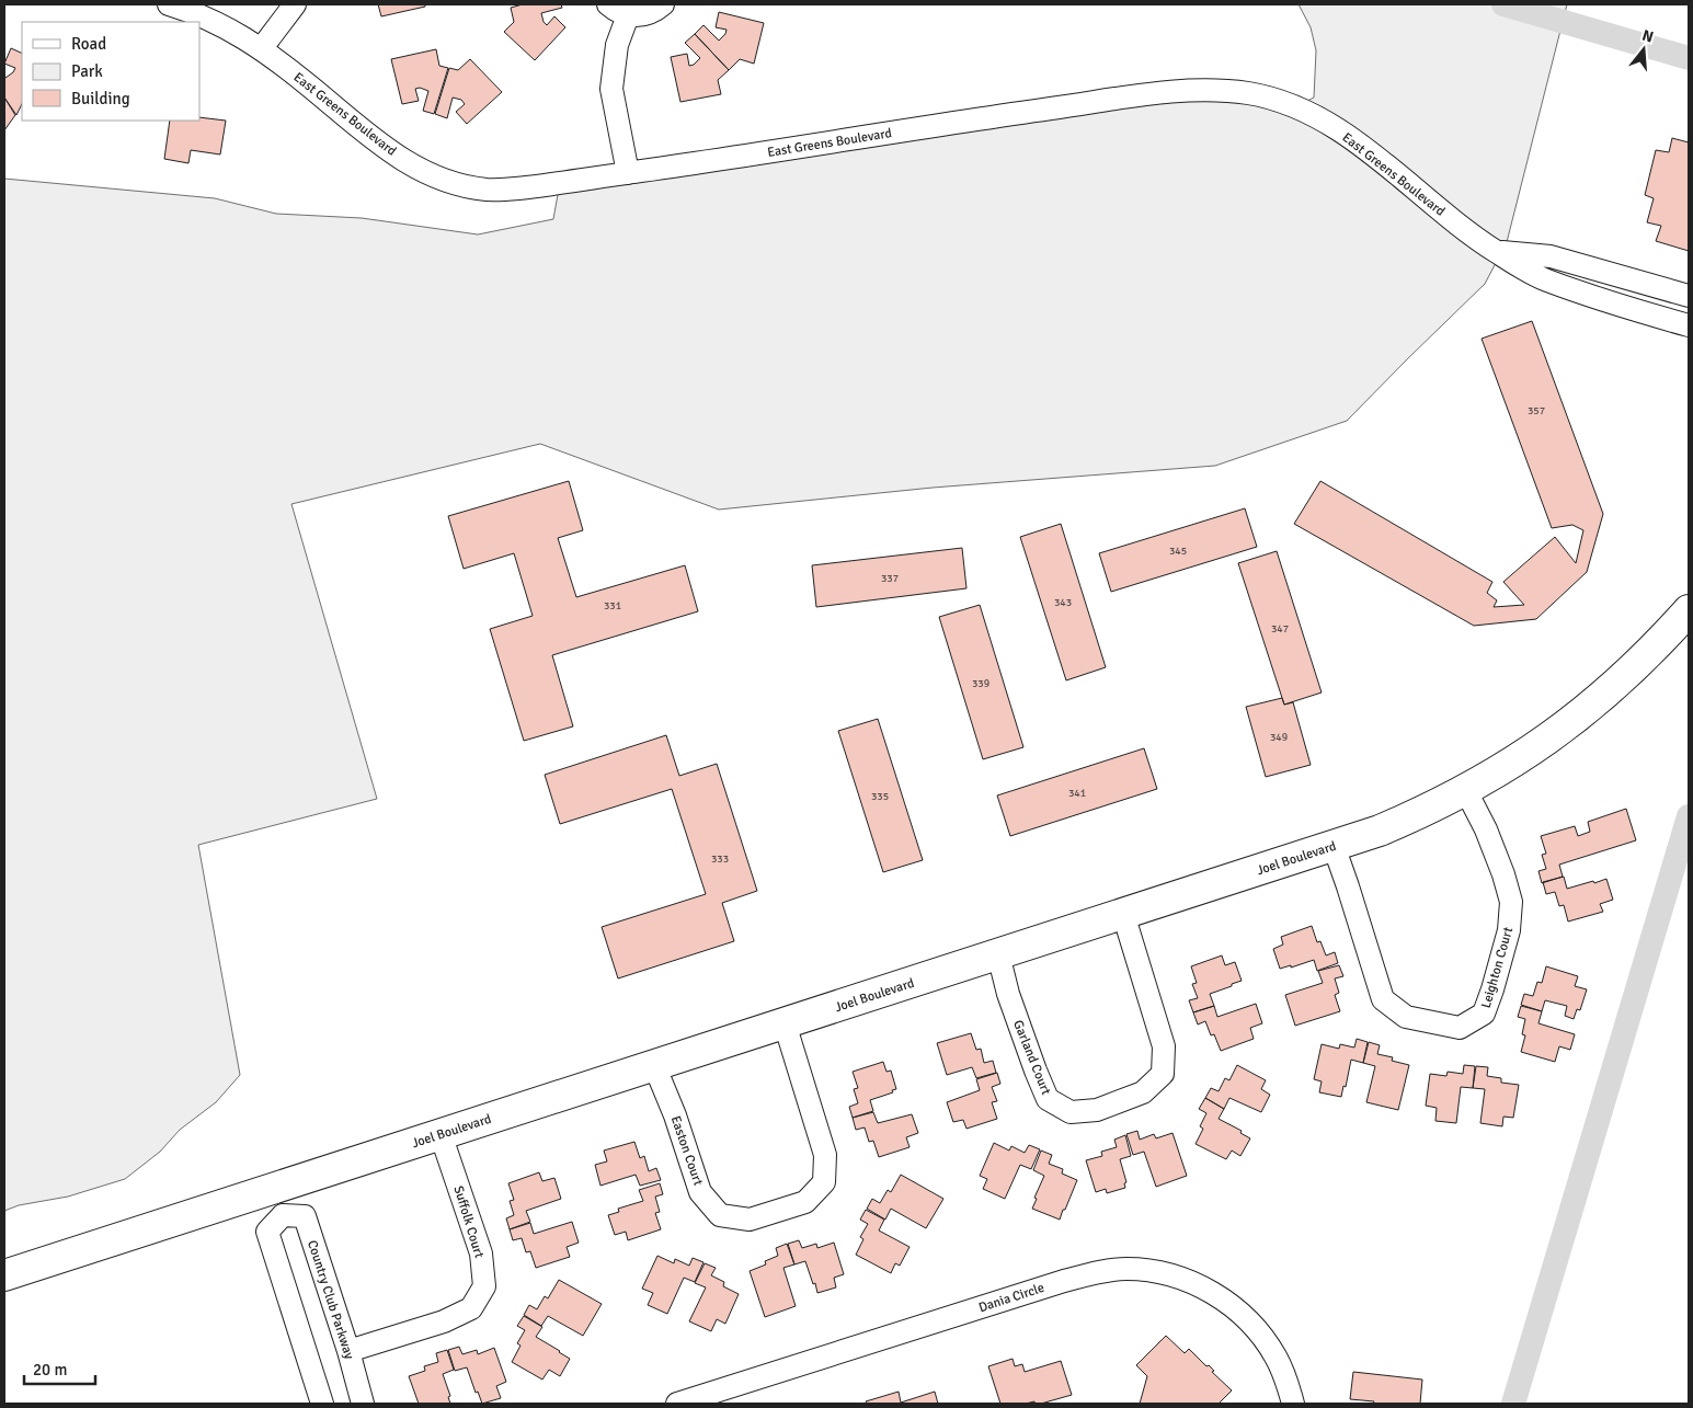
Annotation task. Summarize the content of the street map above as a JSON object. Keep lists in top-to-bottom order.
{
  "streets": {
    "main road": ["Joel Boulevard"],
    "street": [
      "East Greens Boulevard",
      "Leighton Court",
      "Garland Court",
      "Easton Court",
      "Suffolk Court",
      "Dania Circle",
      "Country Club Parkway"
    ]
  },
  "crossings": [
    ["Joel Boulevard", "Leighton Court"],
    ["Joel Boulevard", "Garland Court"],
    ["Joel Boulevard", "Easton Court"],
    ["Joel Boulevard", "Suffolk Court"],
    ["Joel Boulevard", "Country Club Parkway"],
    ["Suffolk Court", "Country Club Parkway"]
  ],
  "house_numbers": [
    "357",
    "345",
    "337",
    "343",
    "331",
    "347",
    "339",
    "349",
    "341",
    "335",
    "333"
  ],
  "legend": ["Road", "Park", "Building"],
  "scale_bar": "20 m",
  "north": "top"
}
